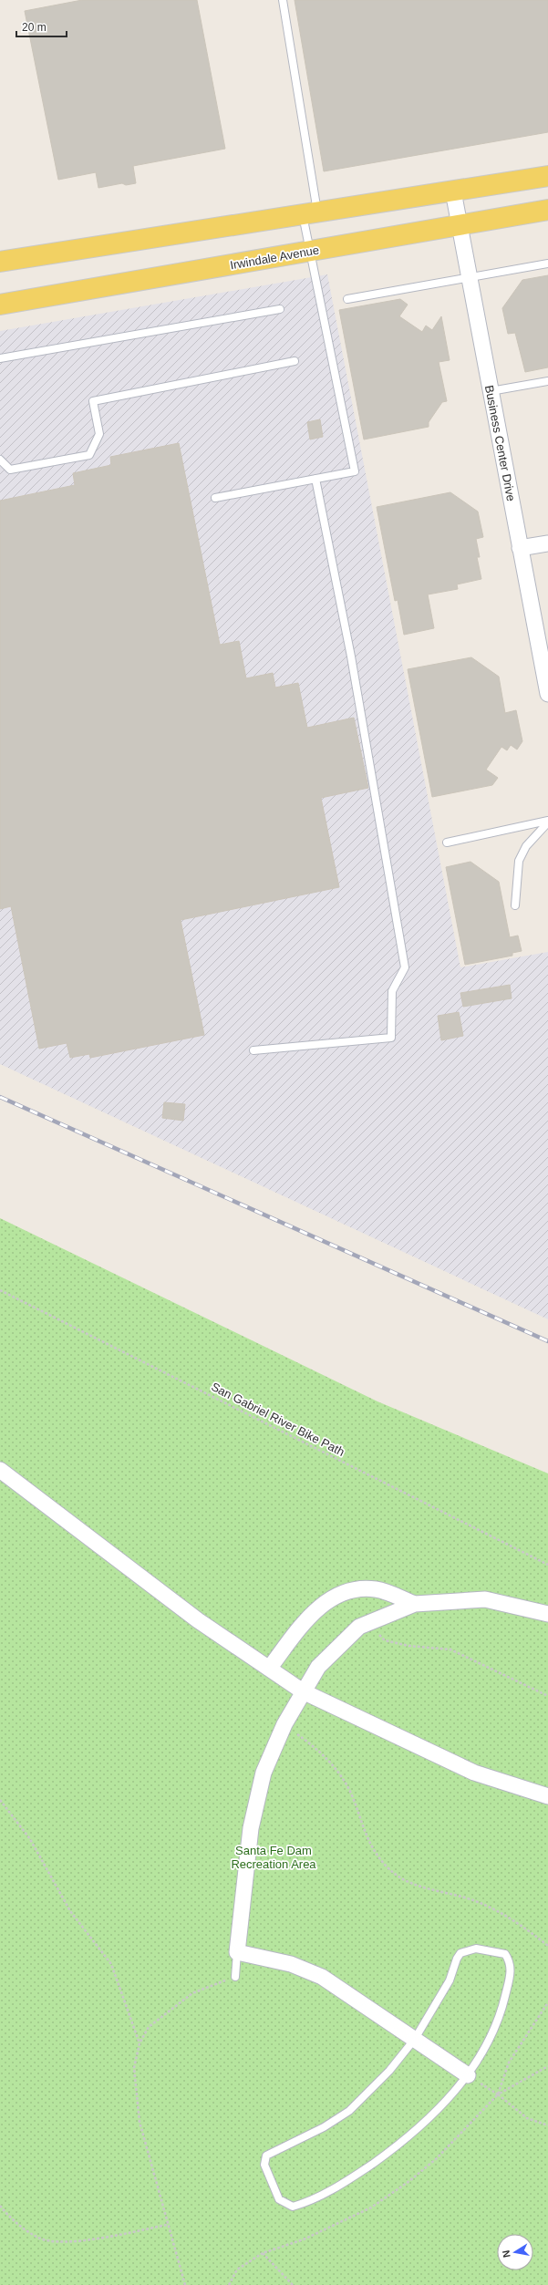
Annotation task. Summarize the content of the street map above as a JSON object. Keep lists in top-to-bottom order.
{
  "streets": {
    "main road": ["Irwindale Avenue"],
    "street": ["Business Center Drive"],
    "path": ["San Gabriel River Bike Path"]
  },
  "crossings": [
    ["Irwindale Avenue", "Business Center Drive"]
  ],
  "parks": ["Santa Fe Dam Recreation Area"],
  "scale_bar": "20 m",
  "north": "left"
}
